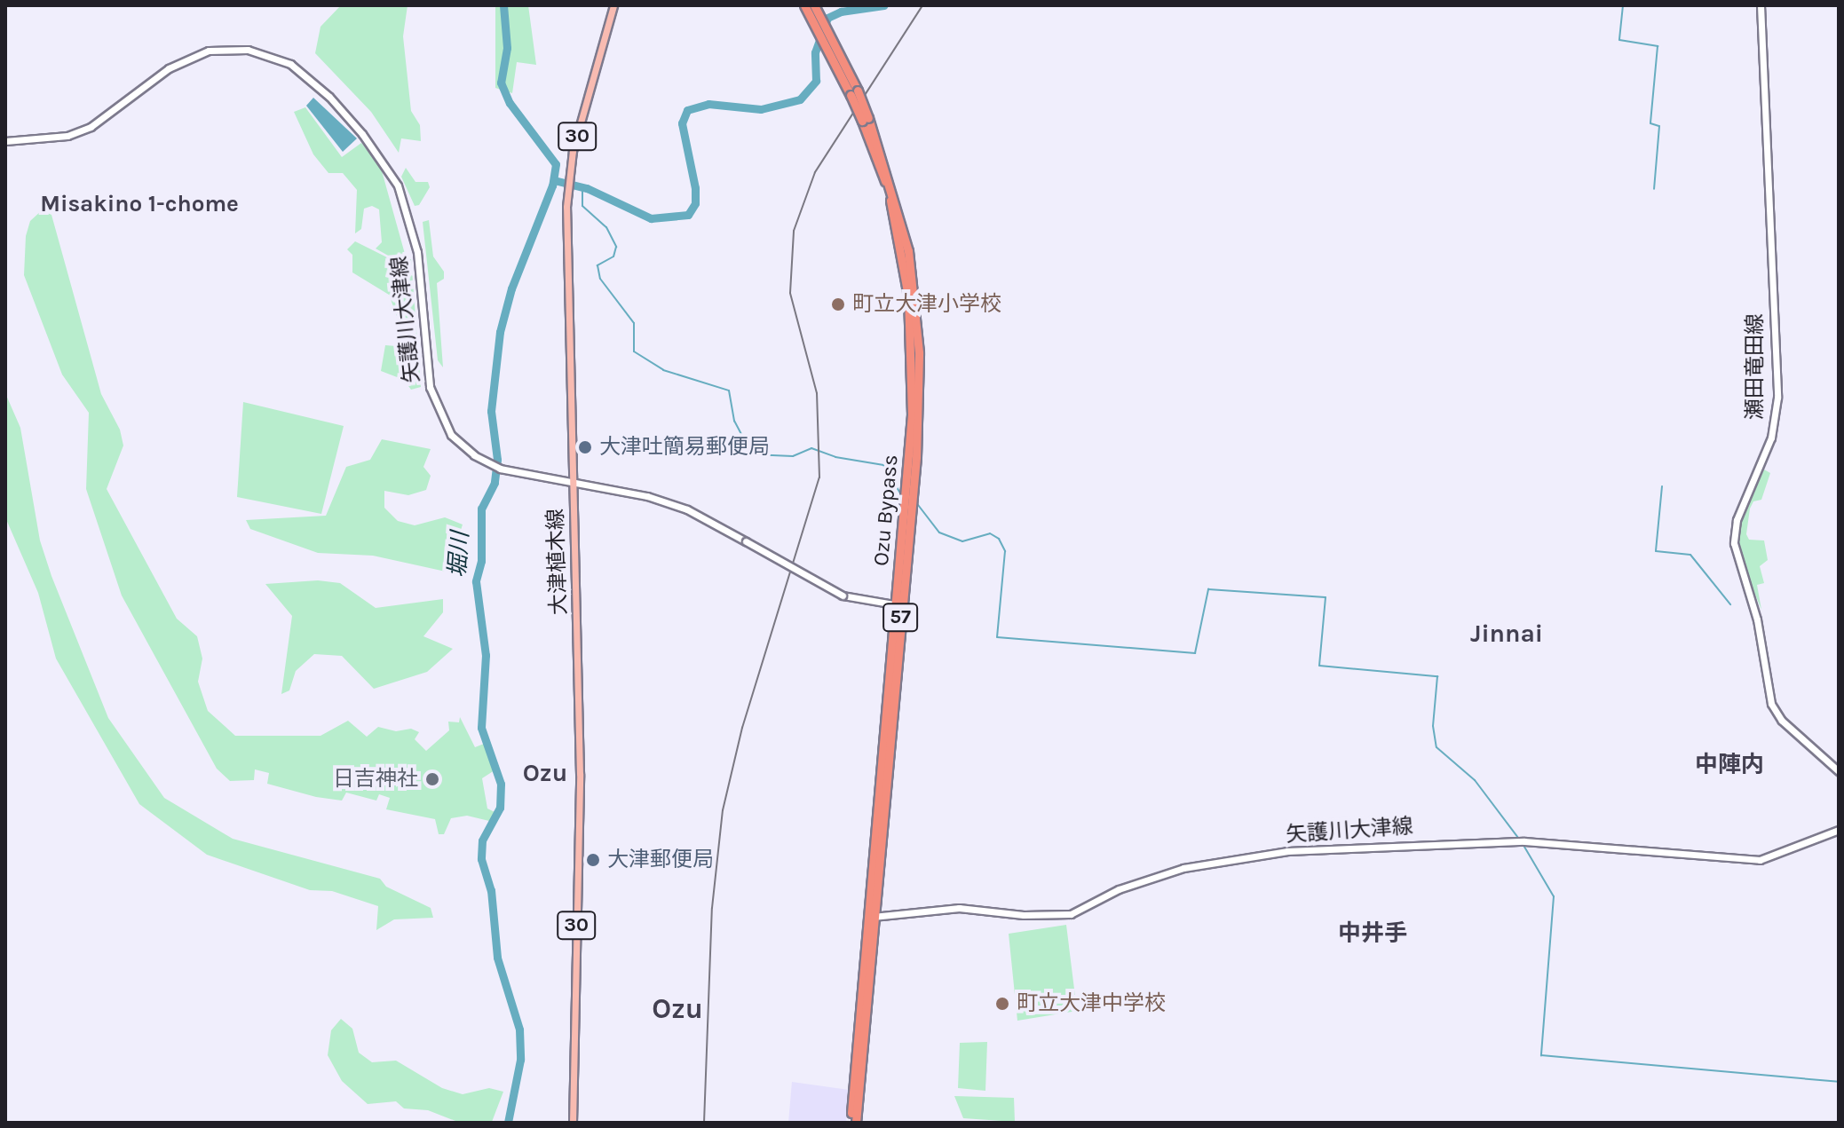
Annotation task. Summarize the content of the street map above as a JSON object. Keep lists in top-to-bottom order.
{
  "streets": {
    "highway": ["Ozu Bypass", "57"],
    "main road": [
      "30",
      "矢護川大津線",
      "瀬田竜田線",
      "大津植木線"
    ]
  },
  "crossings": [
    ["矢護川大津線", "Ozu Bypass"],
    ["矢護川大津線", "大津植木線"]
  ],
  "districts": [
    "Misakino 1-chome",
    "Jinnai",
    "中陣内",
    "Ozu",
    "中井手",
    "Ozu"
  ],
  "water": ["堀川"],
  "places": [
    "町立大津小学校",
    "大津吐簡易郵便局",
    "日吉神社",
    "大津郵便局",
    "町立大津中学校"
  ]
}
